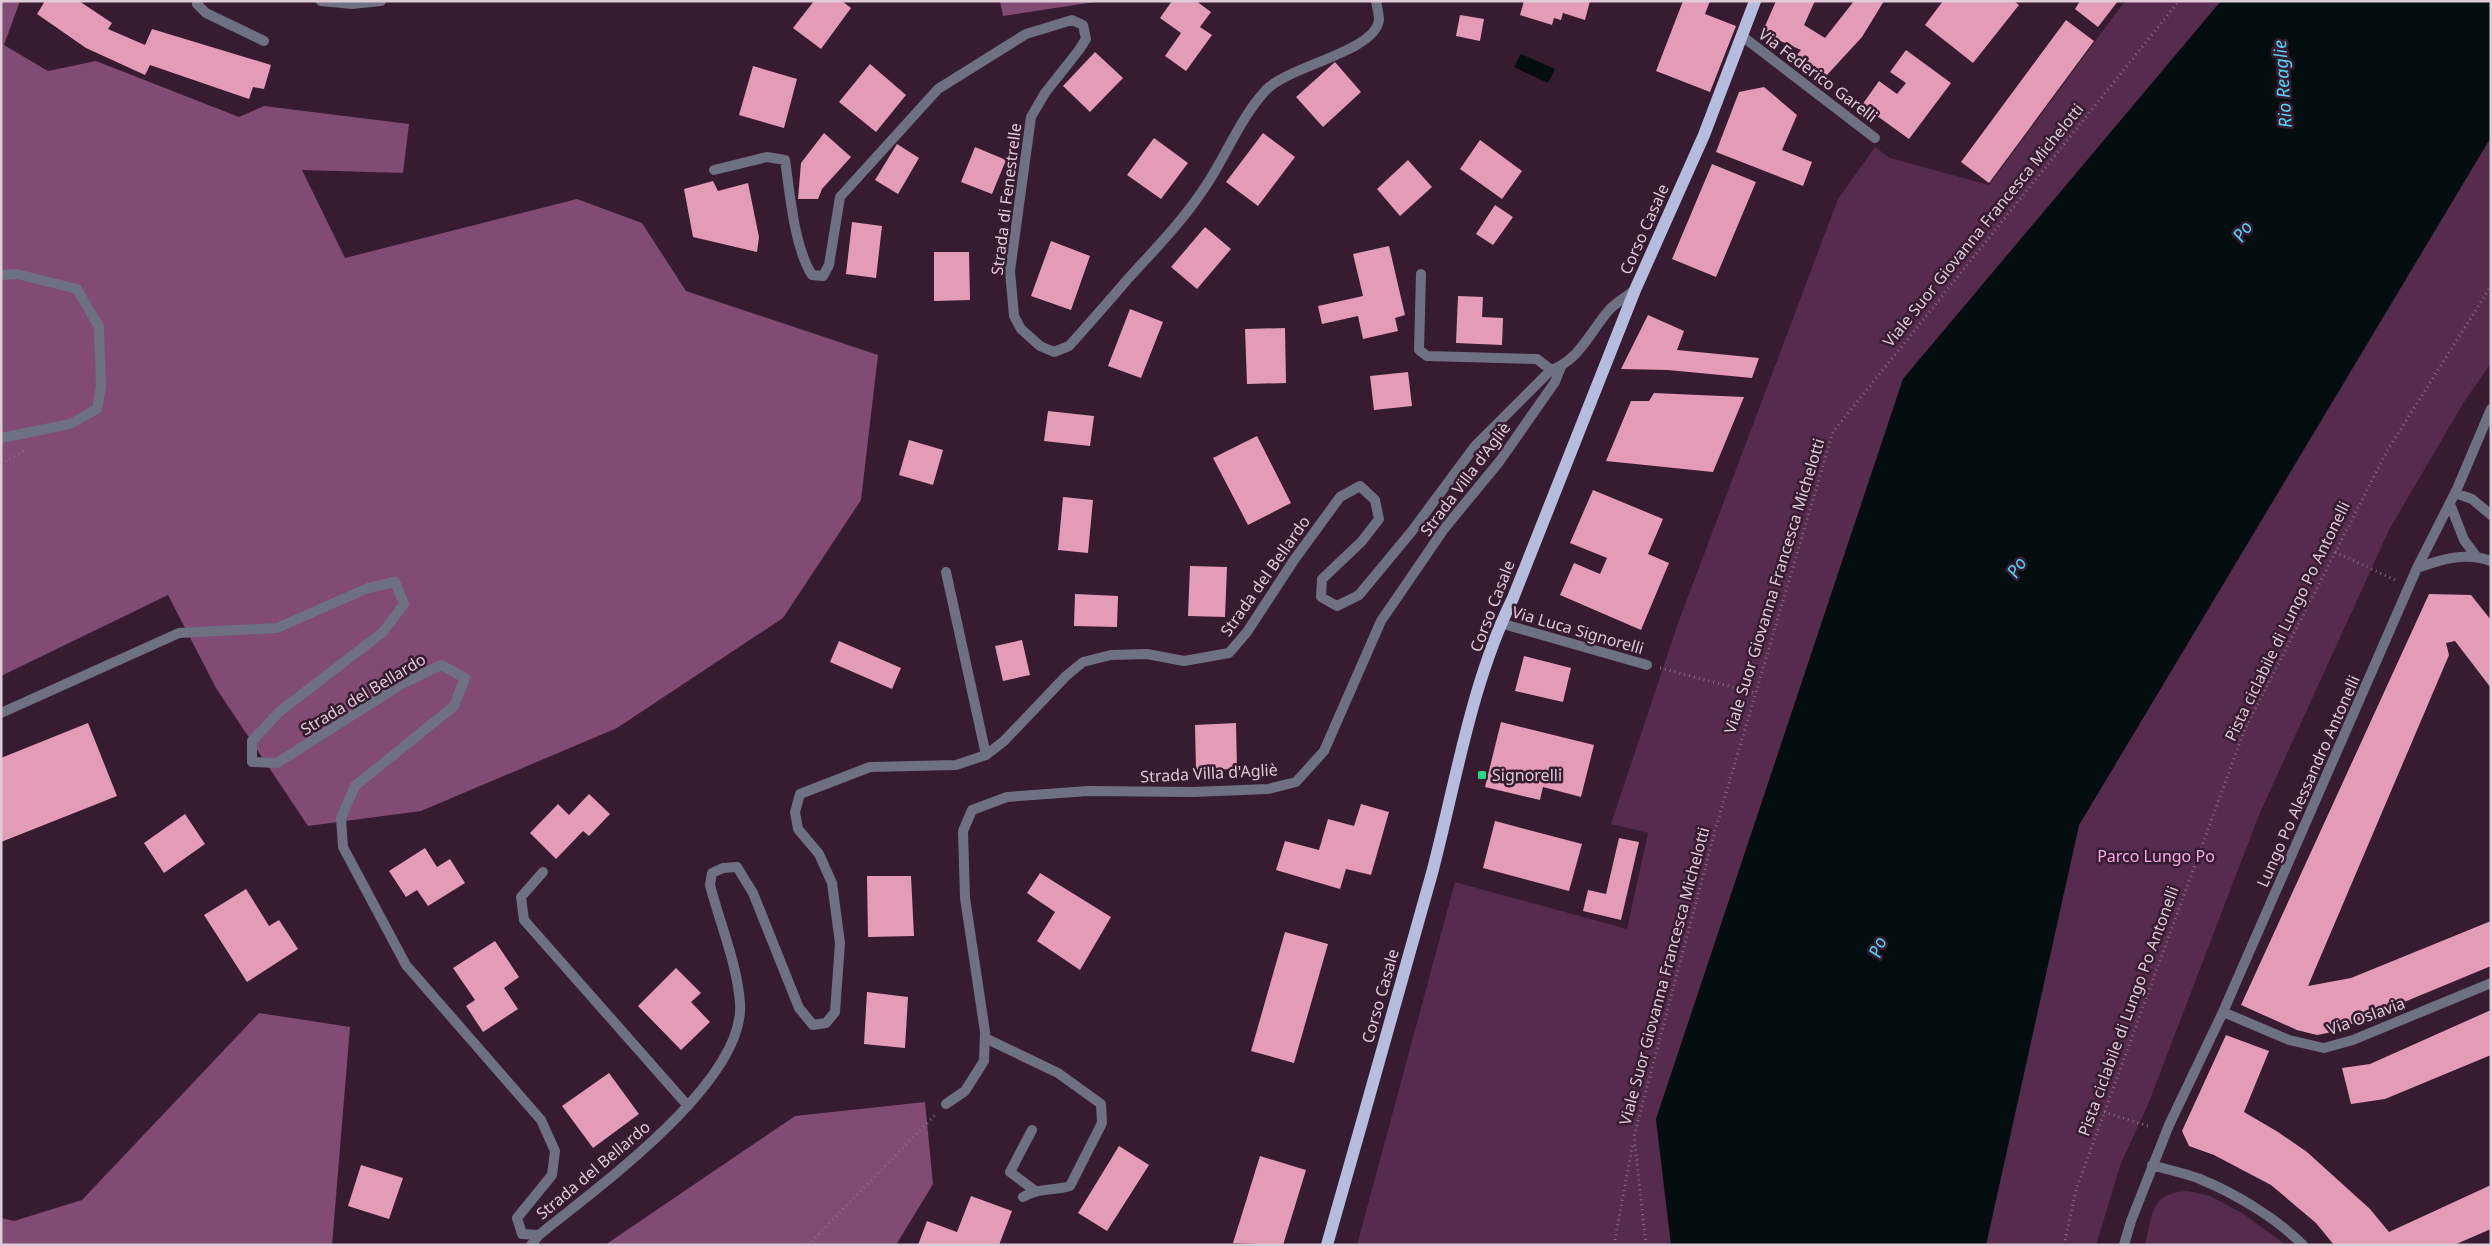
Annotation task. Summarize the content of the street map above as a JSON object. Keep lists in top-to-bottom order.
{
  "streets": {
    "main road": ["Corso Casale"],
    "street": [
      "Via Federico Garelli",
      "Strada di Fenestrelle",
      "Strada Villa d'Agliè",
      "Strada del Bellardo",
      "Via Luca Signorelli",
      "Lungo Po Alessandro Antonelli",
      "Via Oslavia"
    ],
    "path": ["Viale Suor Giovanna Francesca Michelotti", "Pista ciclabile di Lungo Po Antonelli"]
  },
  "crossings": [
    ["Via Federico Garelli", "Corso Casale"],
    ["Corso Casale", "Strada del Bellardo"],
    ["Corso Casale", "Via Luca Signorelli"],
    ["Strada Villa d'Agliè", "Strada del Bellardo"],
    ["Lungo Po Alessandro Antonelli", "Via Oslavia"]
  ],
  "water": ["Rio Reaglie", "Po"],
  "parks": ["Parco Lungo Po"],
  "places": {
    "transit": ["Signorelli"]
  }
}
